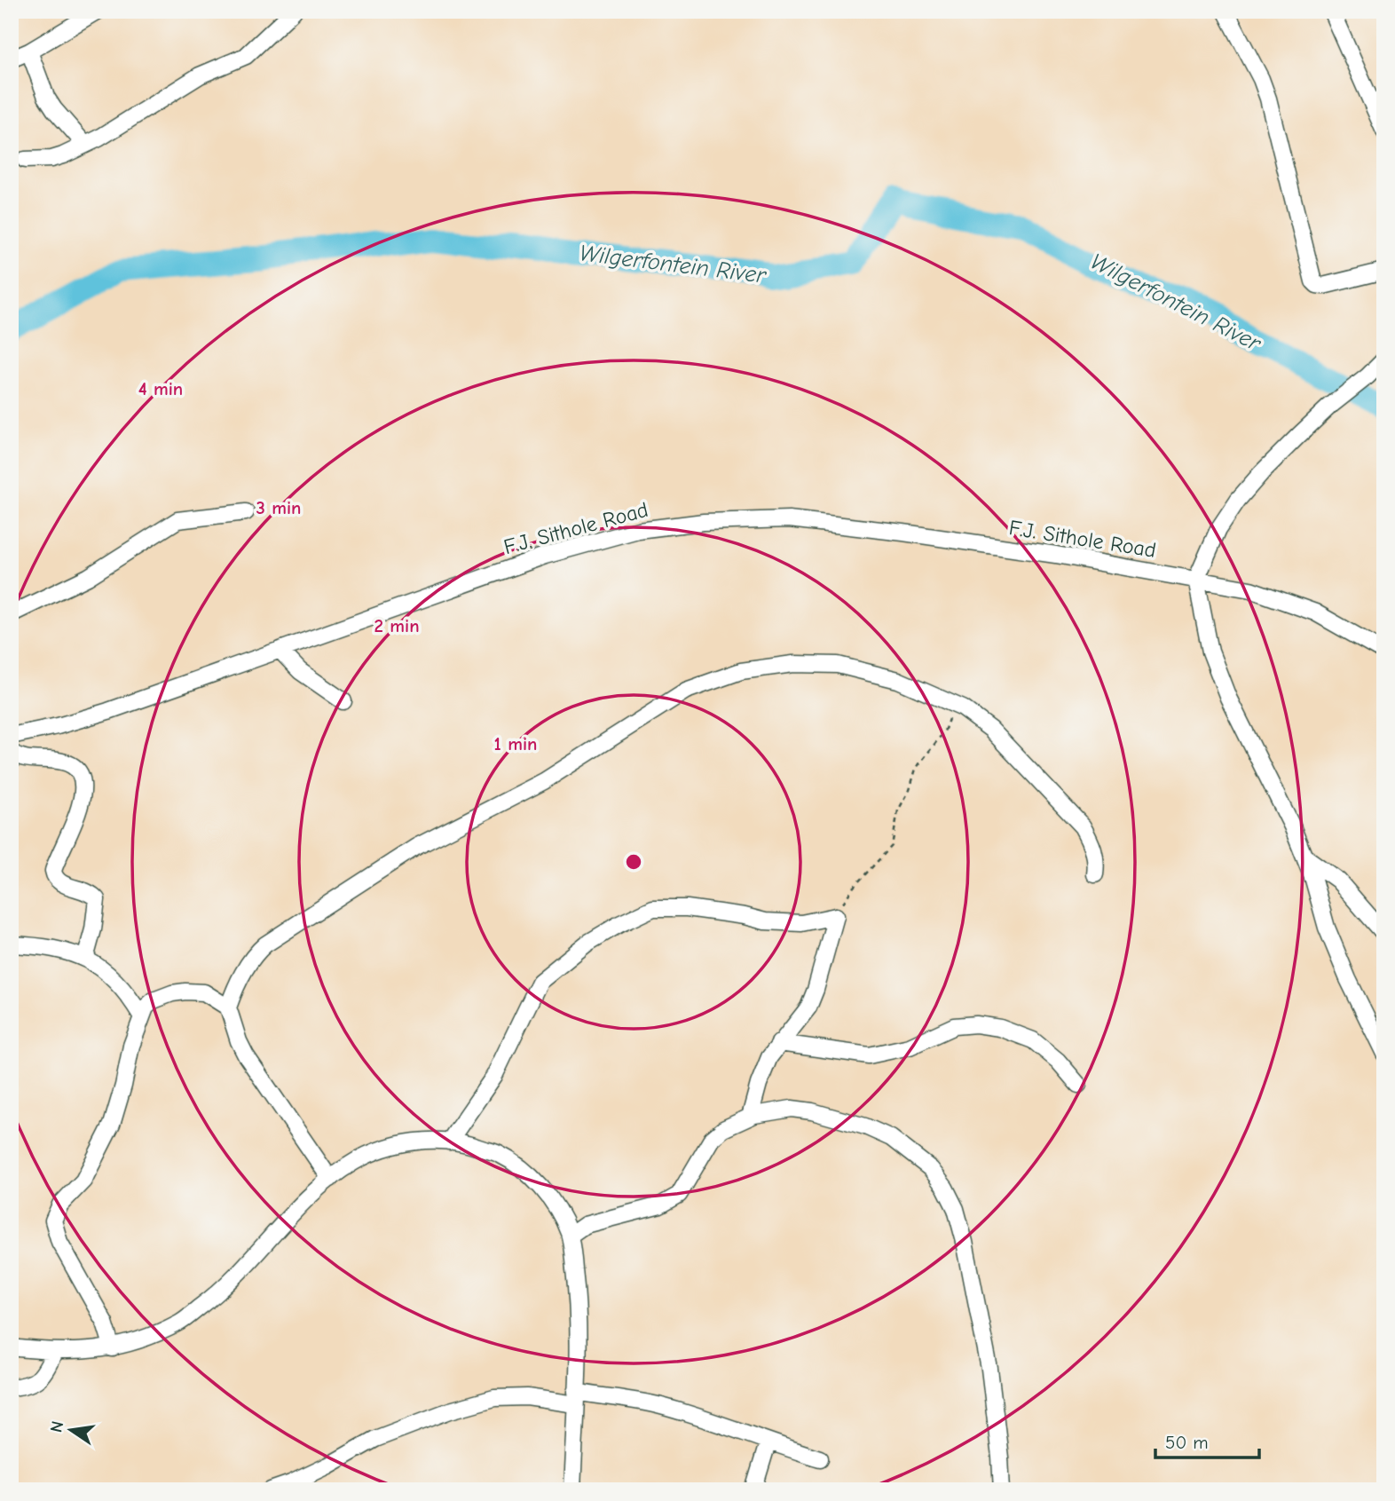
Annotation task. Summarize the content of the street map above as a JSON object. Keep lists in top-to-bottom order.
{
  "streets": {
    "street": ["F.J. Sithole Road"]
  },
  "water": ["Wilgerfontein River"],
  "scale_bar": "50 m",
  "north": "left",
  "rings": [
    "4 min",
    "3 min",
    "2 min",
    "1 min"
  ]
}
